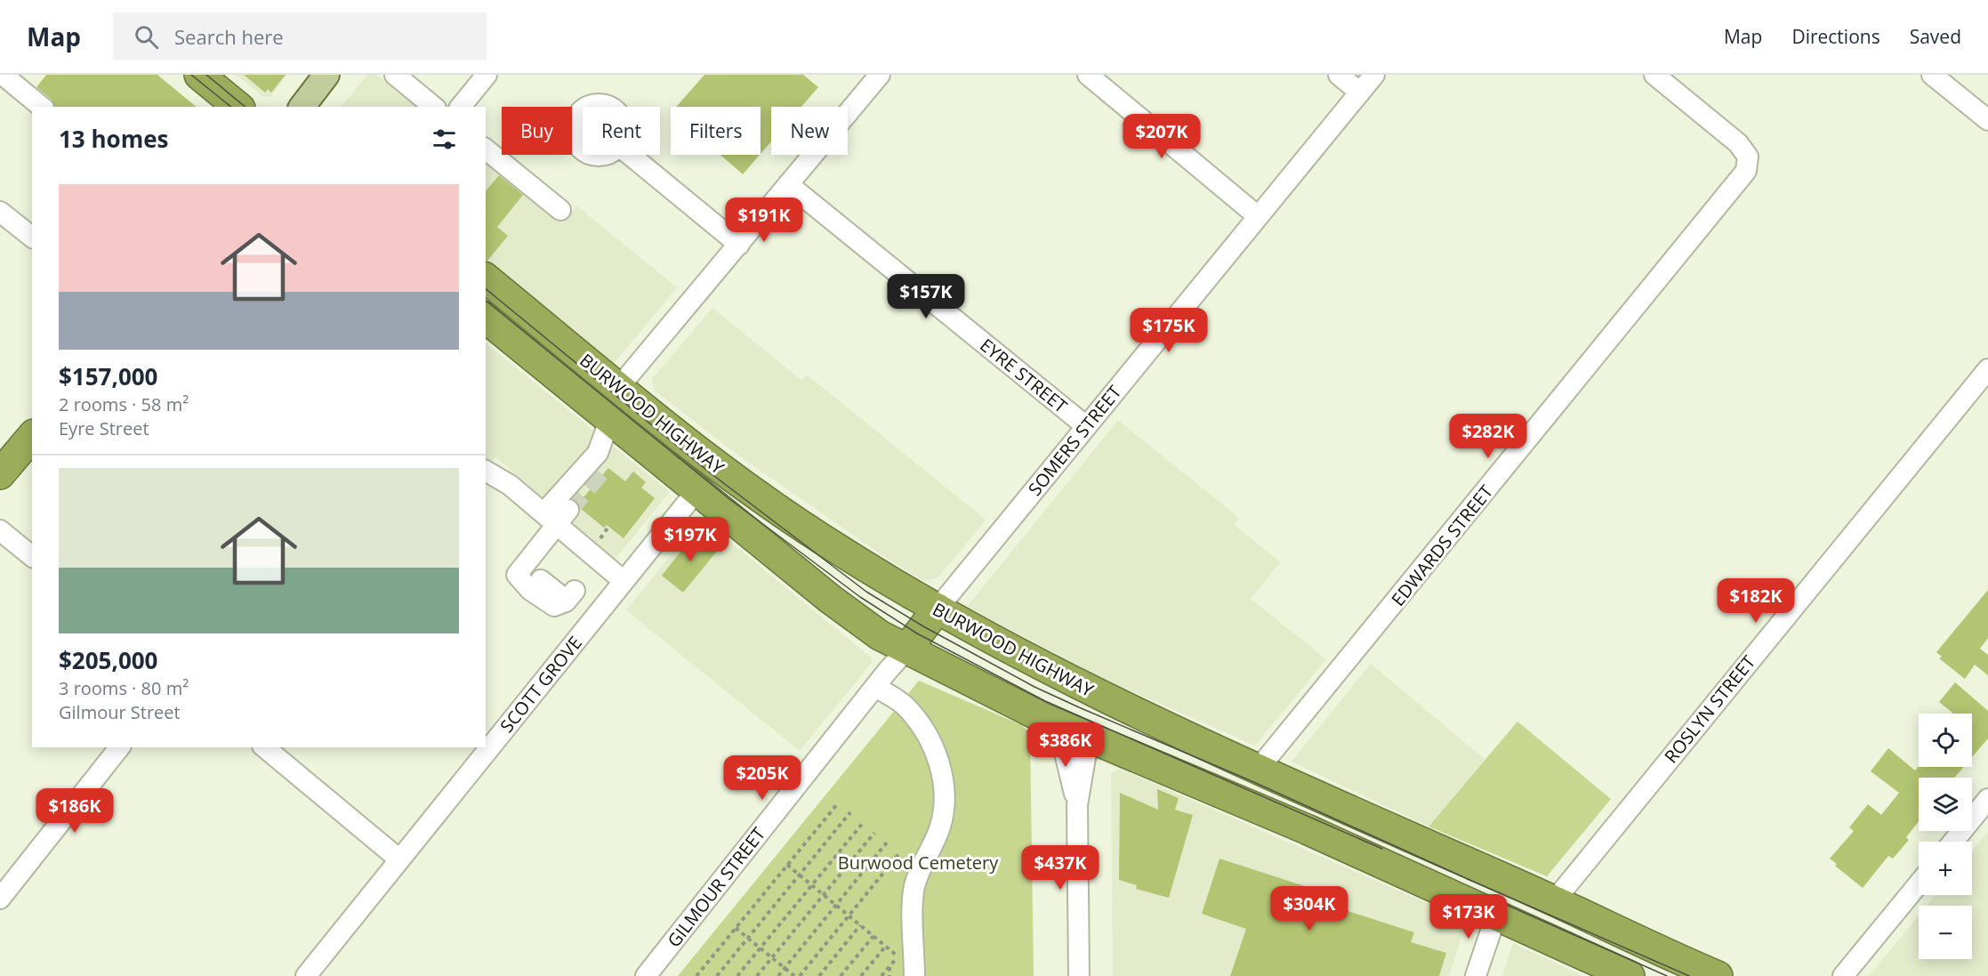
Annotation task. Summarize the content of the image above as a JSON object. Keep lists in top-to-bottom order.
{
  "streets": {
    "highway": ["BURWOOD HIGHWAY"],
    "street": [
      "EYRE STREET",
      "SOMERS STREET",
      "EDWARDS STREET",
      "SCOTT GROVE",
      "ROSLYN STREET",
      "GILMOUR STREET"
    ]
  },
  "crossings": [
    ["EYRE STREET", "SOMERS STREET"],
    ["BURWOOD HIGHWAY", "SOMERS STREET"],
    ["BURWOOD HIGHWAY", "EDWARDS STREET"],
    ["BURWOOD HIGHWAY", "SCOTT GROVE"],
    ["BURWOOD HIGHWAY", "ROSLYN STREET"],
    ["BURWOOD HIGHWAY", "GILMOUR STREET"]
  ],
  "parks": ["Burwood Cemetery"],
  "page": {
    "header": "Map",
    "search": "Search here",
    "nav": ["Map", "Directions", "Saved"],
    "chip": [
      "Buy",
      "Rent",
      "Filters",
      "New"
    ],
    "heading": "13 homes",
    "price": [
      "$207K",
      "$191K",
      "$157K",
      "$175K",
      "$282K",
      "$197K",
      "$182K",
      "$386K",
      "$205K",
      "$186K",
      "$437K",
      "$304K",
      "$173K"
    ],
    "list": [
      {
        "name": "$157,000",
        "note": "2 rooms · 58 m² · Eyre Street"
      },
      {
        "name": "$205,000",
        "note": "3 rooms · 80 m² · Gilmour Street"
      }
    ],
    "map_buttons": ["+", "−"]
  }
}
